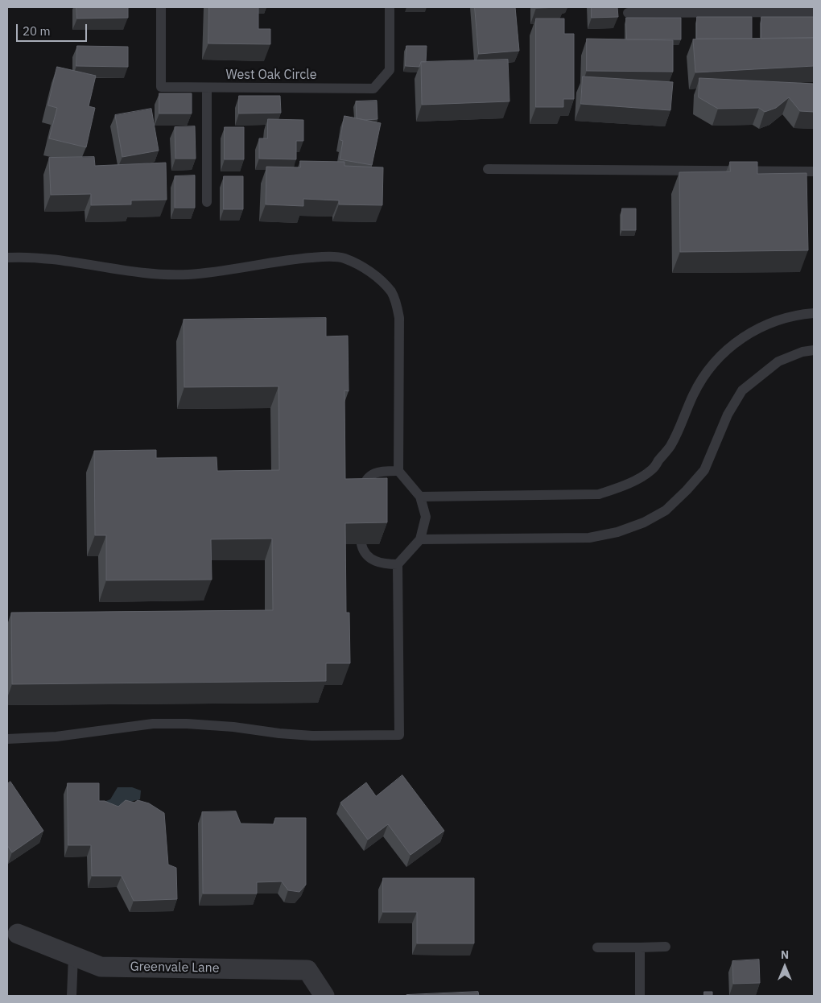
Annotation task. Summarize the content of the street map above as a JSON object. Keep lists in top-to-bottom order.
{
  "streets": {
    "street": ["Greenvale Lane"],
    "lane": ["West Oak Circle"]
  },
  "scale_bar": "20 m",
  "north": "top"
}
